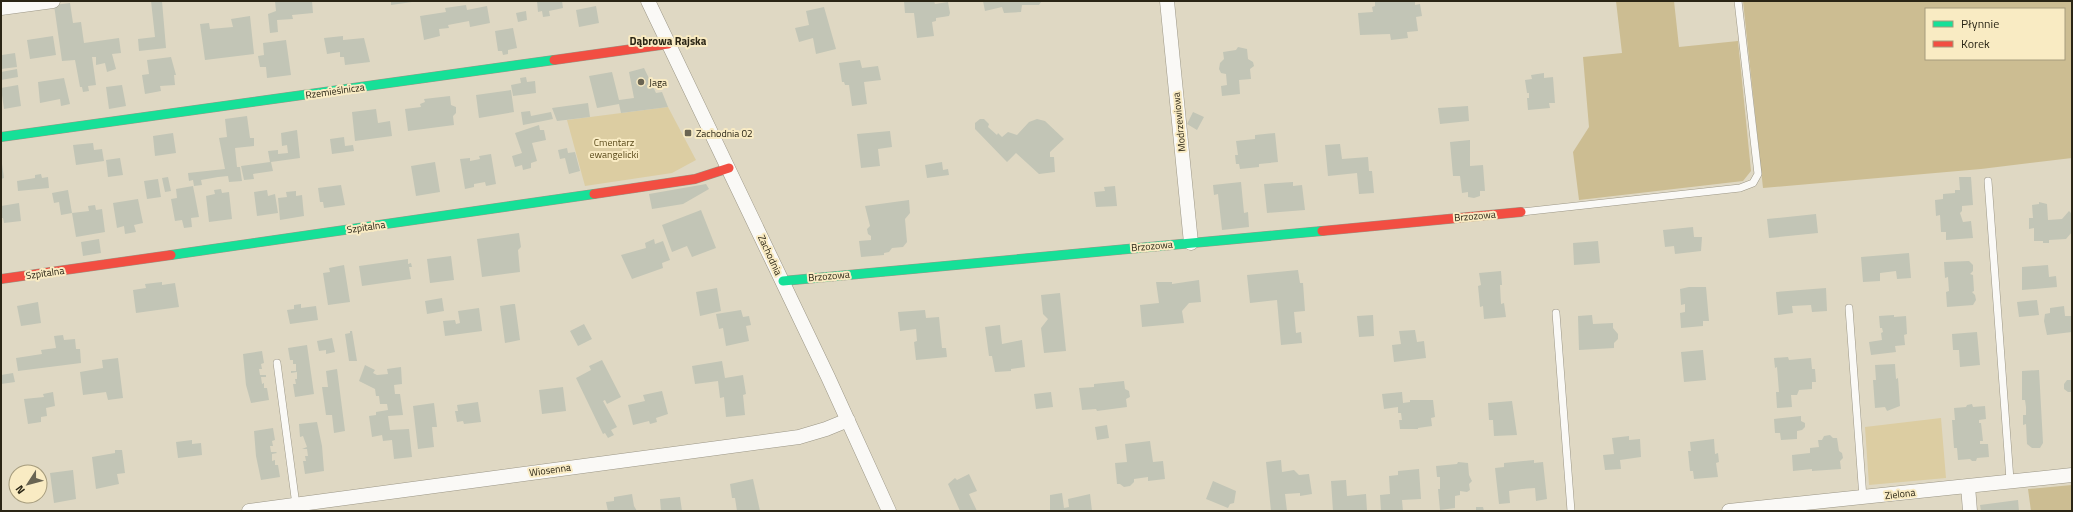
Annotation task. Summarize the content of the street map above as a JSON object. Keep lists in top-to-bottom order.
{
  "streets": {
    "street": [
      "Rzemieślnicza",
      "Modrzewiowa",
      "Brzozowa",
      "Szpitalna",
      "Zachodnia",
      "Wiosenna",
      "Zielona"
    ]
  },
  "crossings": [
    ["Rzemieślnicza", "Zachodnia"],
    ["Modrzewiowa", "Brzozowa"],
    ["Brzozowa", "Zachodnia"],
    ["Szpitalna", "Zachodnia"],
    ["Zachodnia", "Wiosenna"]
  ],
  "districts": ["Dąbrowa Rajska"],
  "parks": ["Cmentarz ewangelicki"],
  "places": {
    "other": ["Jaga"],
    "transit": ["Zachodnia 02"]
  },
  "legend": ["Płynnie", "Korek"],
  "north": "bottom left"
}
